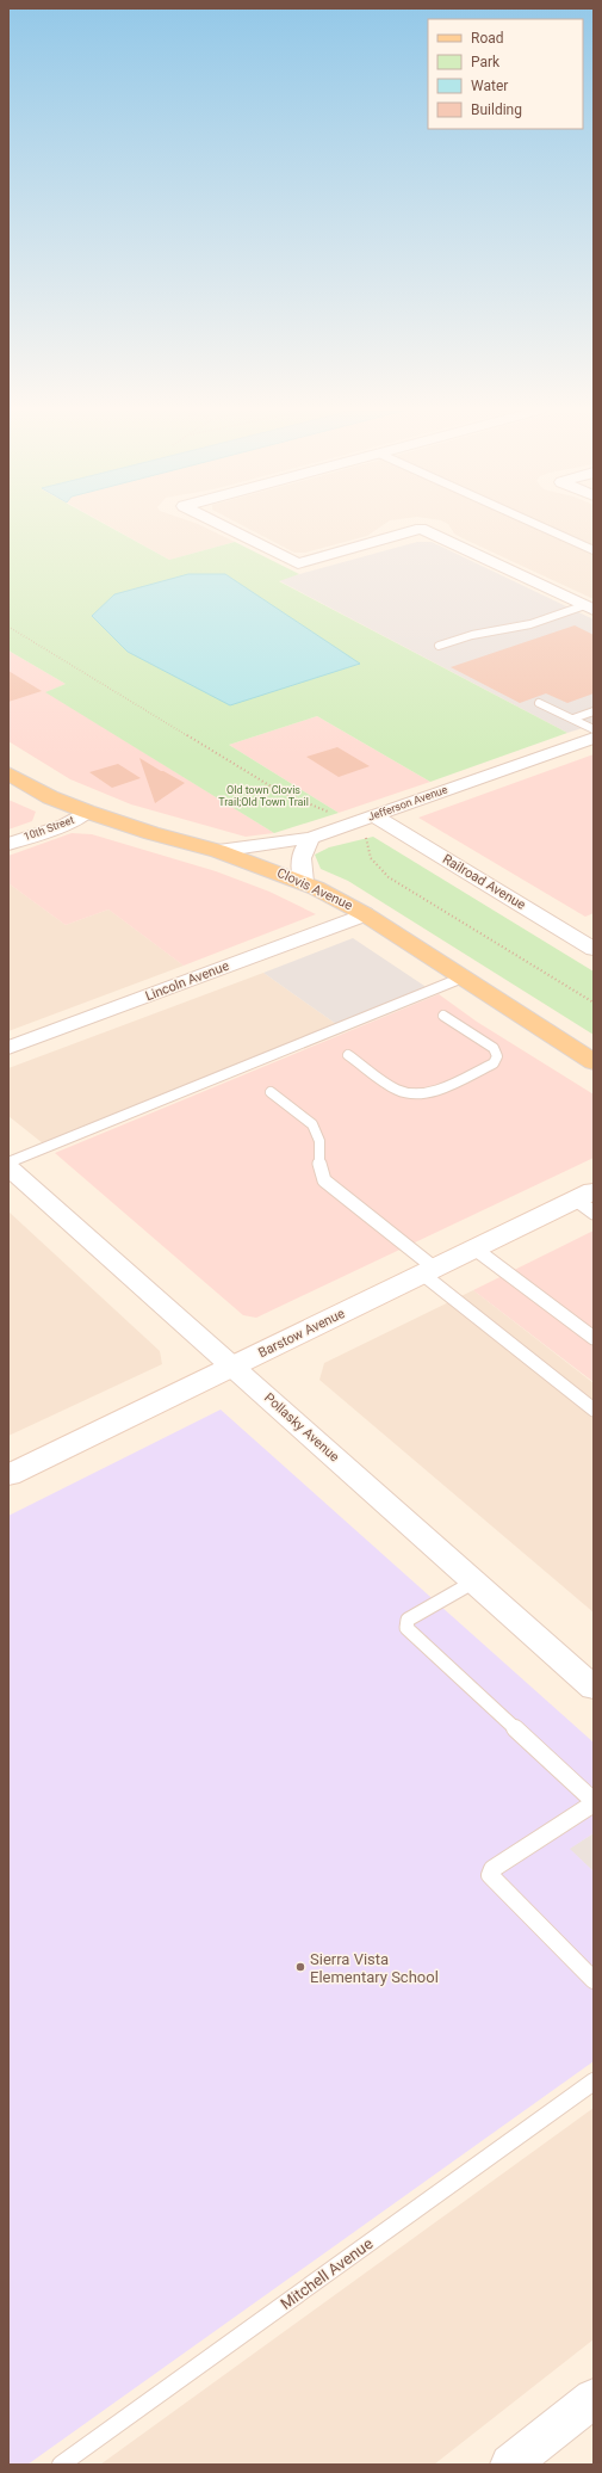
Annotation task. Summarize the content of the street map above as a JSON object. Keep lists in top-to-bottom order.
{
  "streets": {
    "main road": ["Clovis Avenue", "Barstow Avenue"],
    "street": [
      "Jefferson Avenue",
      "10th Street",
      "Railroad Avenue",
      "Lincoln Avenue",
      "Pollasky Avenue"
    ],
    "lane": ["Mitchell Avenue"]
  },
  "crossings": [
    ["Jefferson Avenue", "Railroad Avenue"],
    ["Jefferson Avenue", "Clovis Avenue"],
    ["10th Street", "Clovis Avenue"],
    ["Clovis Avenue", "Lincoln Avenue"],
    ["Barstow Avenue", "Pollasky Avenue"]
  ],
  "parks": ["Old town Clovis Trail;Old Town Trail"],
  "places": ["Sierra Vista Elementary School"],
  "legend": [
    "Road",
    "Park",
    "Water",
    "Building"
  ]
}
